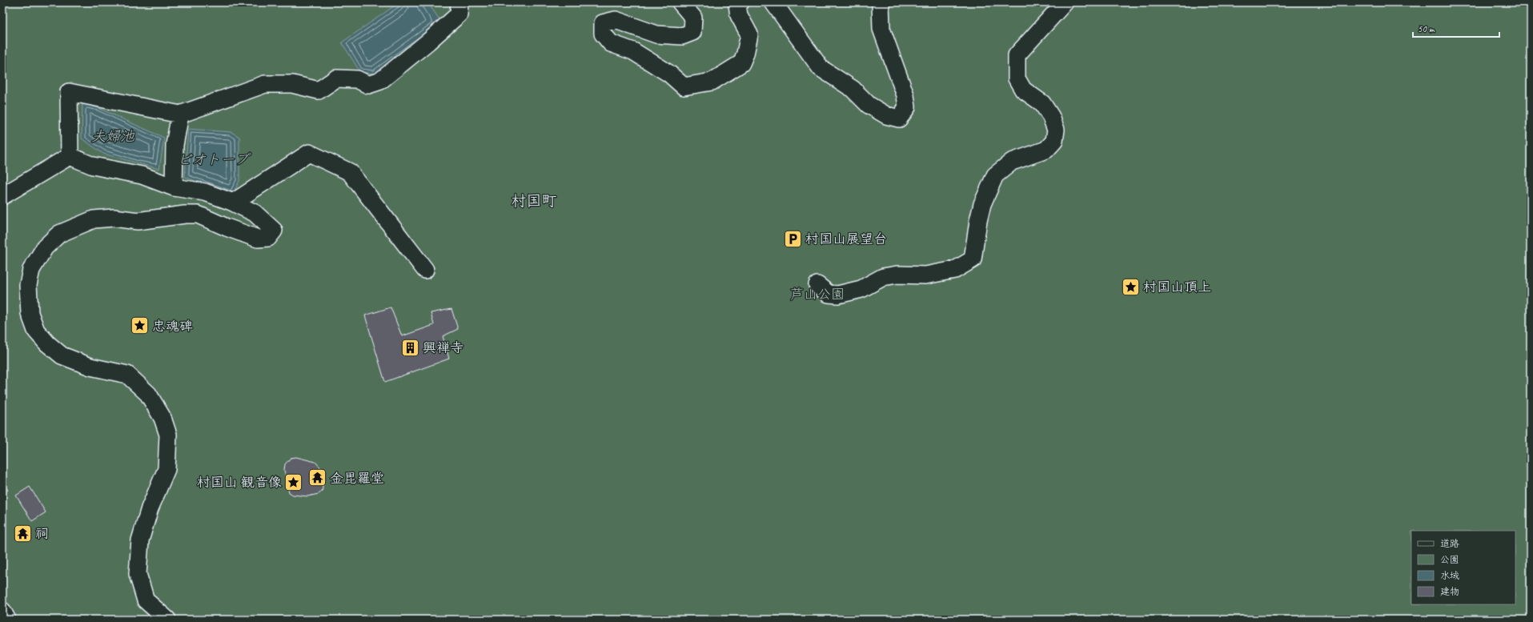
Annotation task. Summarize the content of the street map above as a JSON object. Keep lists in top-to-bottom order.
{
  "districts": ["村国町"],
  "water": ["夫婦池", "ビオトープ"],
  "parks": ["芦山公園"],
  "places": {
    "parking": ["村国山展望台"],
    "place": ["村国山頂上", "忠魂碑", "村国山 観音像"],
    "building": ["興禅寺"],
    "temple": ["金毘羅堂", "祠"]
  },
  "legend": [
    "道路",
    "公園",
    "水域",
    "建物"
  ],
  "scale_bar": "50 m"
}
